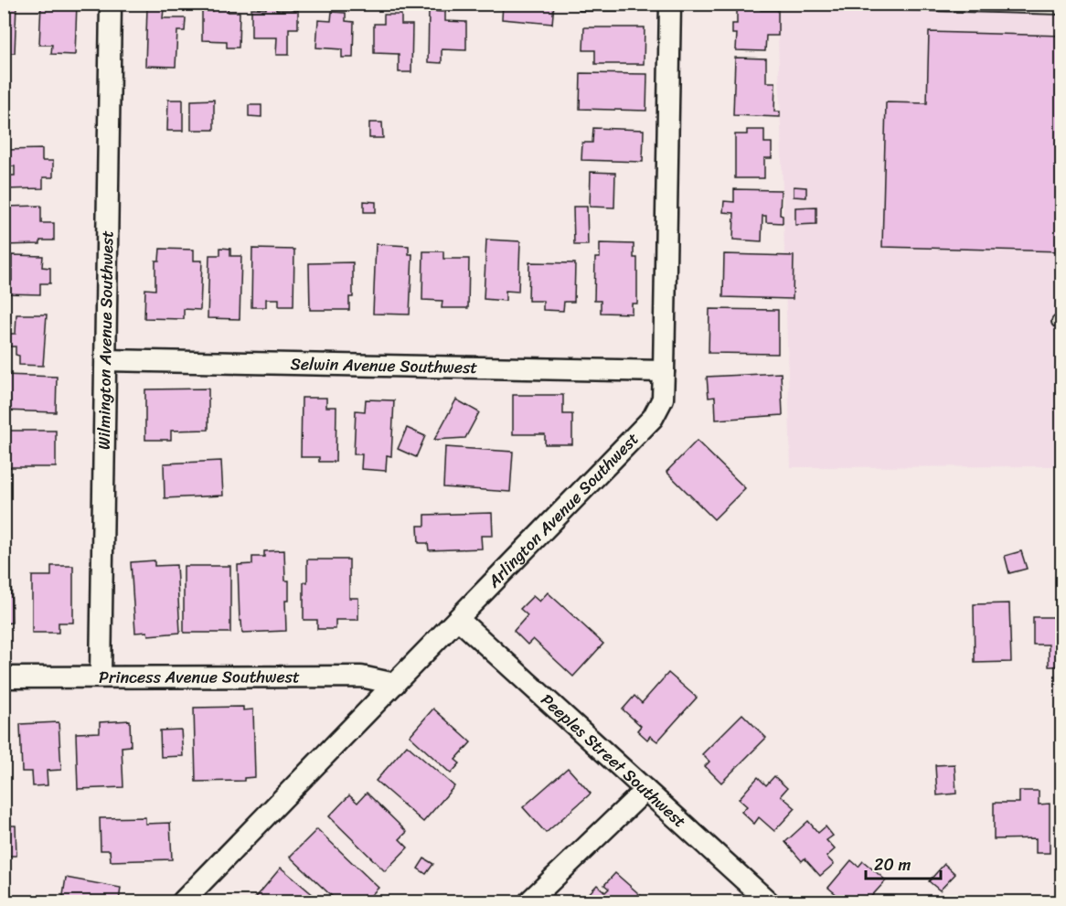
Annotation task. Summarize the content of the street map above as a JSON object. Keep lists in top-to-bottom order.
{
  "streets": {
    "street": [
      "Wilmington Avenue Southwest",
      "Selwin Avenue Southwest",
      "Arlington Avenue Southwest",
      "Princess Avenue Southwest",
      "Peeples Street Southwest"
    ]
  },
  "crossings": [
    ["Wilmington Avenue Southwest", "Selwin Avenue Southwest"],
    ["Wilmington Avenue Southwest", "Princess Avenue Southwest"],
    ["Selwin Avenue Southwest", "Arlington Avenue Southwest"],
    ["Arlington Avenue Southwest", "Princess Avenue Southwest"],
    ["Arlington Avenue Southwest", "Peeples Street Southwest"]
  ],
  "scale_bar": "20 m"
}
